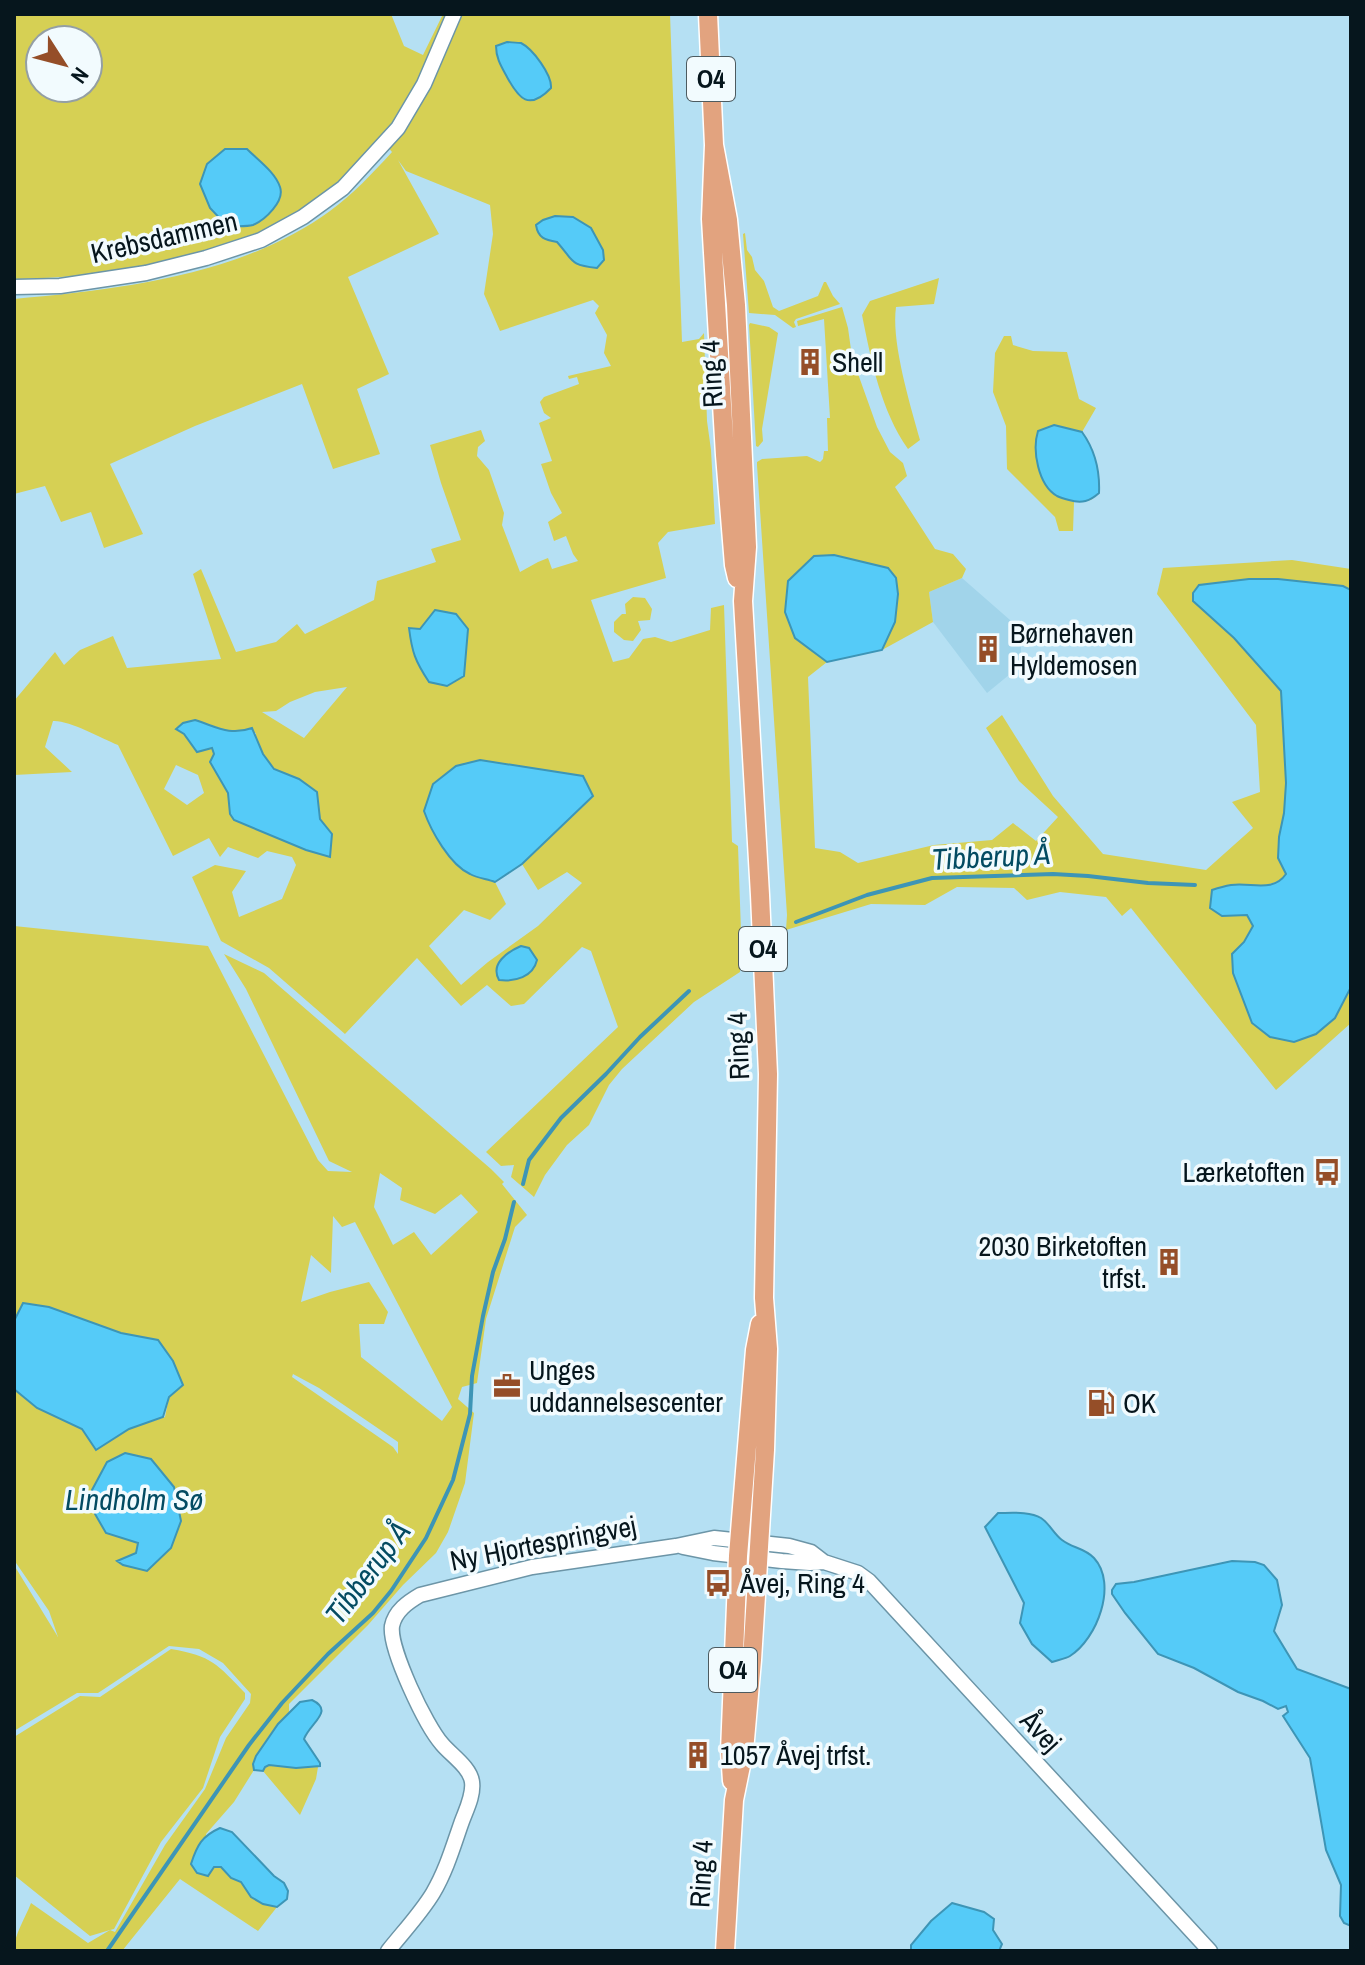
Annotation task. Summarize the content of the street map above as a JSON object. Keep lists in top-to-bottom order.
{
  "streets": {
    "main road": ["O4", "Ring 4"],
    "street": ["Krebsdammen", "Ny Hjortespringvej", "Åvej"]
  },
  "crossings": [
    ["Ring 4", "Ny Hjortespringvej"],
    ["Ring 4", "Åvej"],
    ["Ny Hjortespringvej", "Åvej"]
  ],
  "water": ["Tibberup Å", "Lindholm Sø"],
  "places": {
    "building": [
      "Shell",
      "Børnehaven Hyldemosen",
      "2030 Birketoften trfst.",
      "1057 Åvej trfst."
    ],
    "bus stop": ["Lærketoften", "Åvej, Ring 4"],
    "office": ["Unges uddannelsescenter"],
    "fuel station": ["OK"]
  },
  "north": "bottom right"
}
